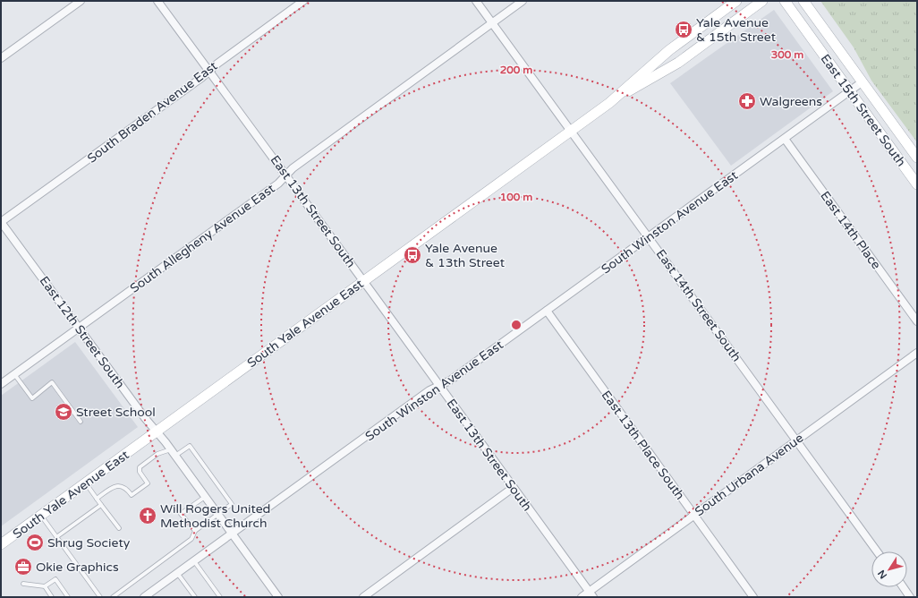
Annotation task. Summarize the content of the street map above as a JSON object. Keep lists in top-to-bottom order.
{
  "streets": {
    "main road": ["East 15th Street South", "South Yale Avenue East"],
    "street": [
      "South Braden Avenue East",
      "East 13th Street South",
      "South Winston Avenue East",
      "East 14th Place",
      "South Allegheny Avenue East",
      "East 14th Street South",
      "East 12th Street South",
      "East 13th Place South",
      "South Urbana Avenue"
    ]
  },
  "crossings": [
    ["East 15th Street South", "South Winston Avenue East"],
    ["South Braden Avenue East", "East 13th Street South"],
    ["South Braden Avenue East", "East 12th Street South"],
    ["East 13th Street South", "South Winston Avenue East"],
    ["East 13th Street South", "South Allegheny Avenue East"],
    ["East 13th Street South", "South Yale Avenue East"],
    ["East 13th Street South", "South Urbana Avenue"],
    ["South Winston Avenue East", "East 14th Place"],
    ["South Winston Avenue East", "East 14th Street South"],
    ["South Winston Avenue East", "East 12th Street South"],
    ["South Winston Avenue East", "East 13th Place South"],
    ["South Allegheny Avenue East", "East 14th Street South"],
    ["South Allegheny Avenue East", "East 12th Street South"],
    ["East 14th Street South", "South Yale Avenue East"],
    ["East 14th Street South", "South Urbana Avenue"],
    ["South Yale Avenue East", "East 12th Street South"],
    ["East 13th Place South", "South Urbana Avenue"]
  ],
  "places": {
    "bus stop": ["Yale Avenue & 15th Street", "Yale Avenue & 13th Street"],
    "pharmacy": ["Walgreens"],
    "school or university": ["Street School"],
    "church": ["Will Rogers United Methodist Church"],
    "sports": ["Shrug Society"],
    "office": ["Okie Graphics"]
  },
  "north": "bottom left",
  "rings": ["300 m", "200 m", "100 m"]
}
